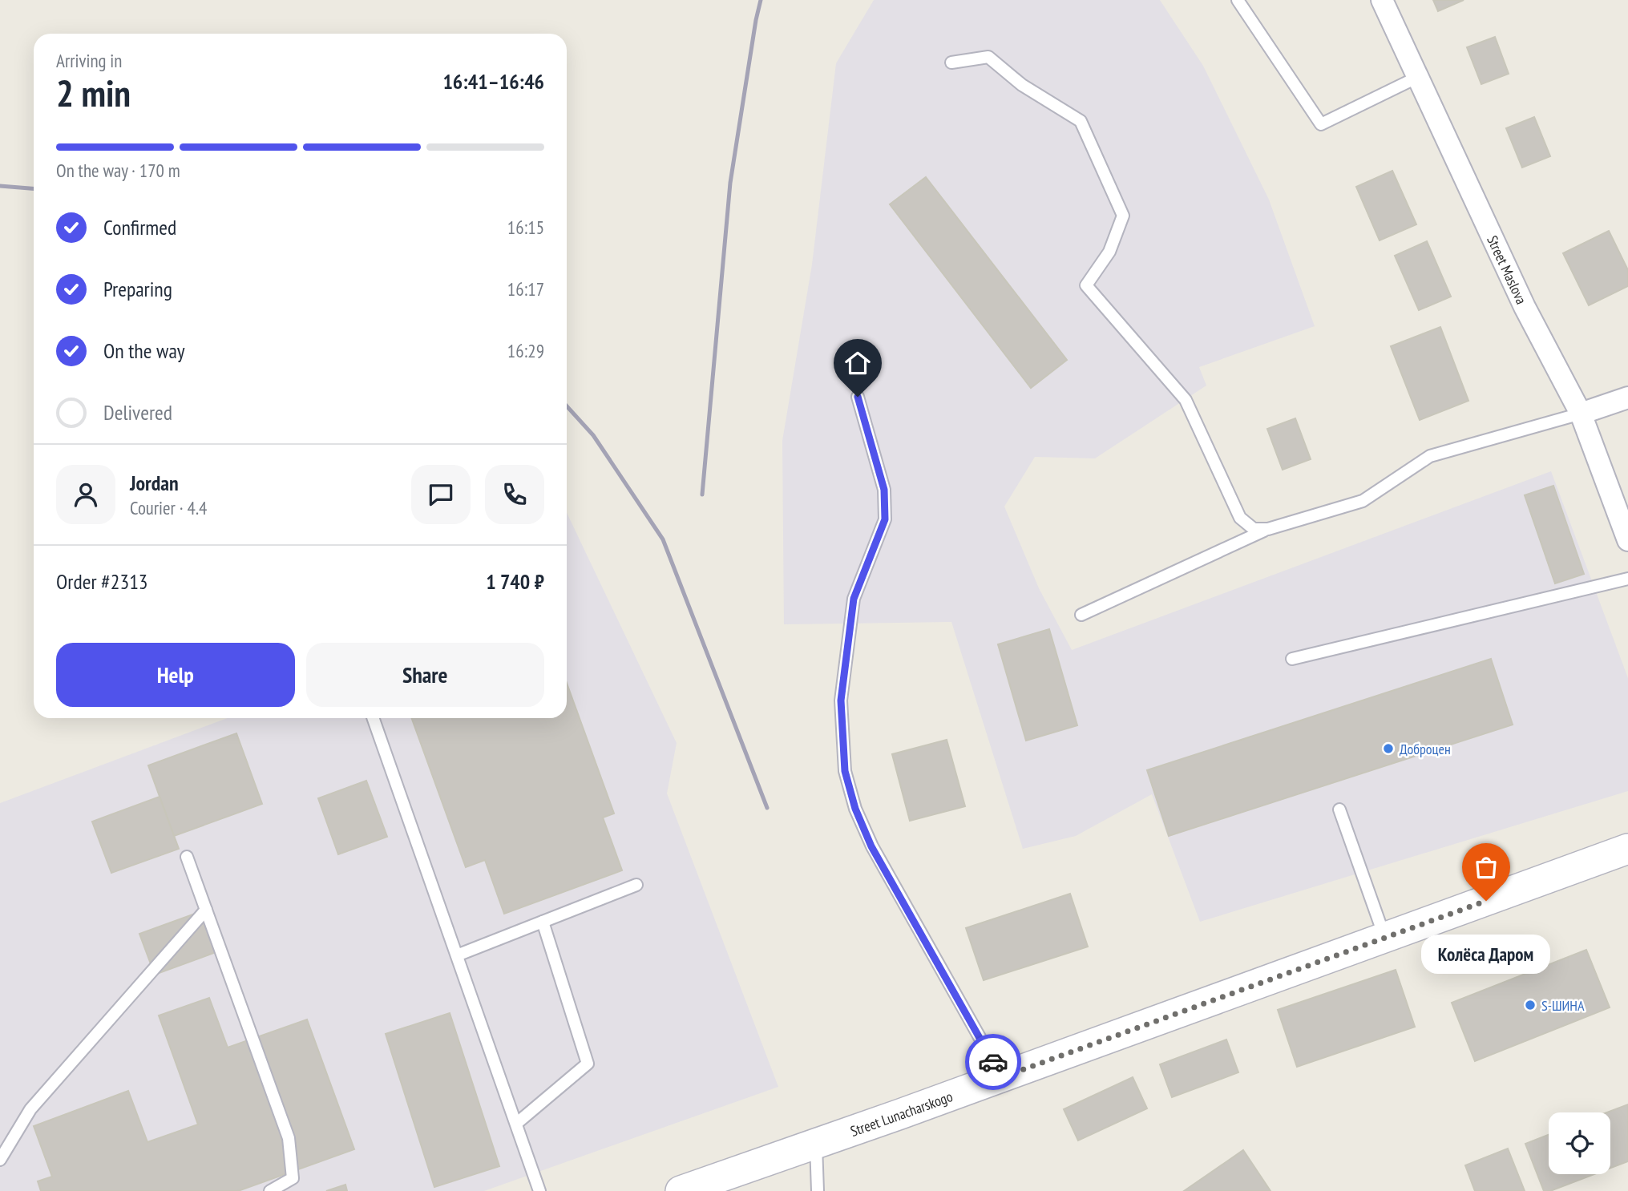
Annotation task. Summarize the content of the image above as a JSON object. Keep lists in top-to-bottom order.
{
  "streets": {
    "main road": ["Street Lunacharskogo"],
    "street": ["Street Maslova"]
  },
  "places": ["Доброцен", "Колёса Даром", "S-ШИНА"],
  "page": {
    "heading": ["2 min", "Arriving in", "16:41–16:46"],
    "panel": [
      "Jordan",
      "Courier · 4.4",
      "Order #2313",
      "1 740 ₽"
    ],
    "bar": "On the way · 170 m",
    "list": [
      ["Confirmed", "16:15"],
      ["Preparing", "16:17"],
      ["On the way", "16:29"],
      "Delivered"
    ],
    "buttons": ["Help", "Share"],
    "bubble": "Колёса Даром"
  }
}
